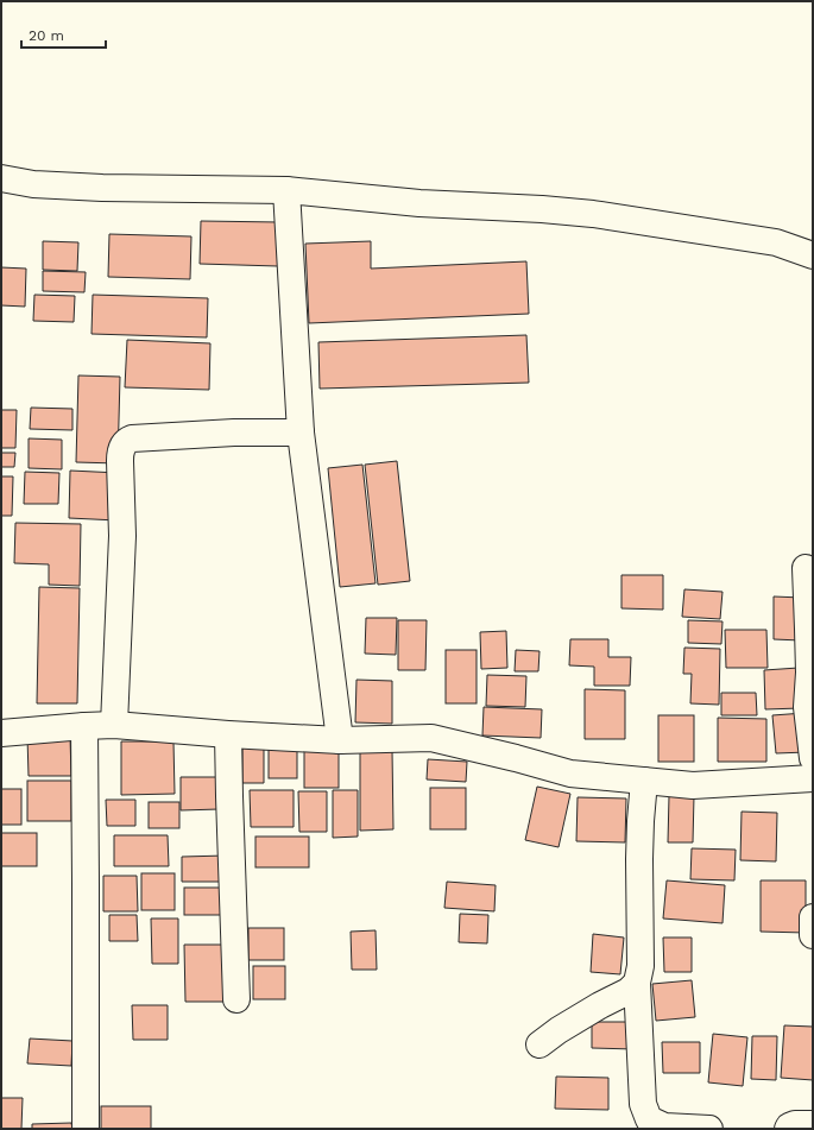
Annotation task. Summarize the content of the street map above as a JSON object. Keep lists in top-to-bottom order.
{
  "scale_bar": "20 m"
}
